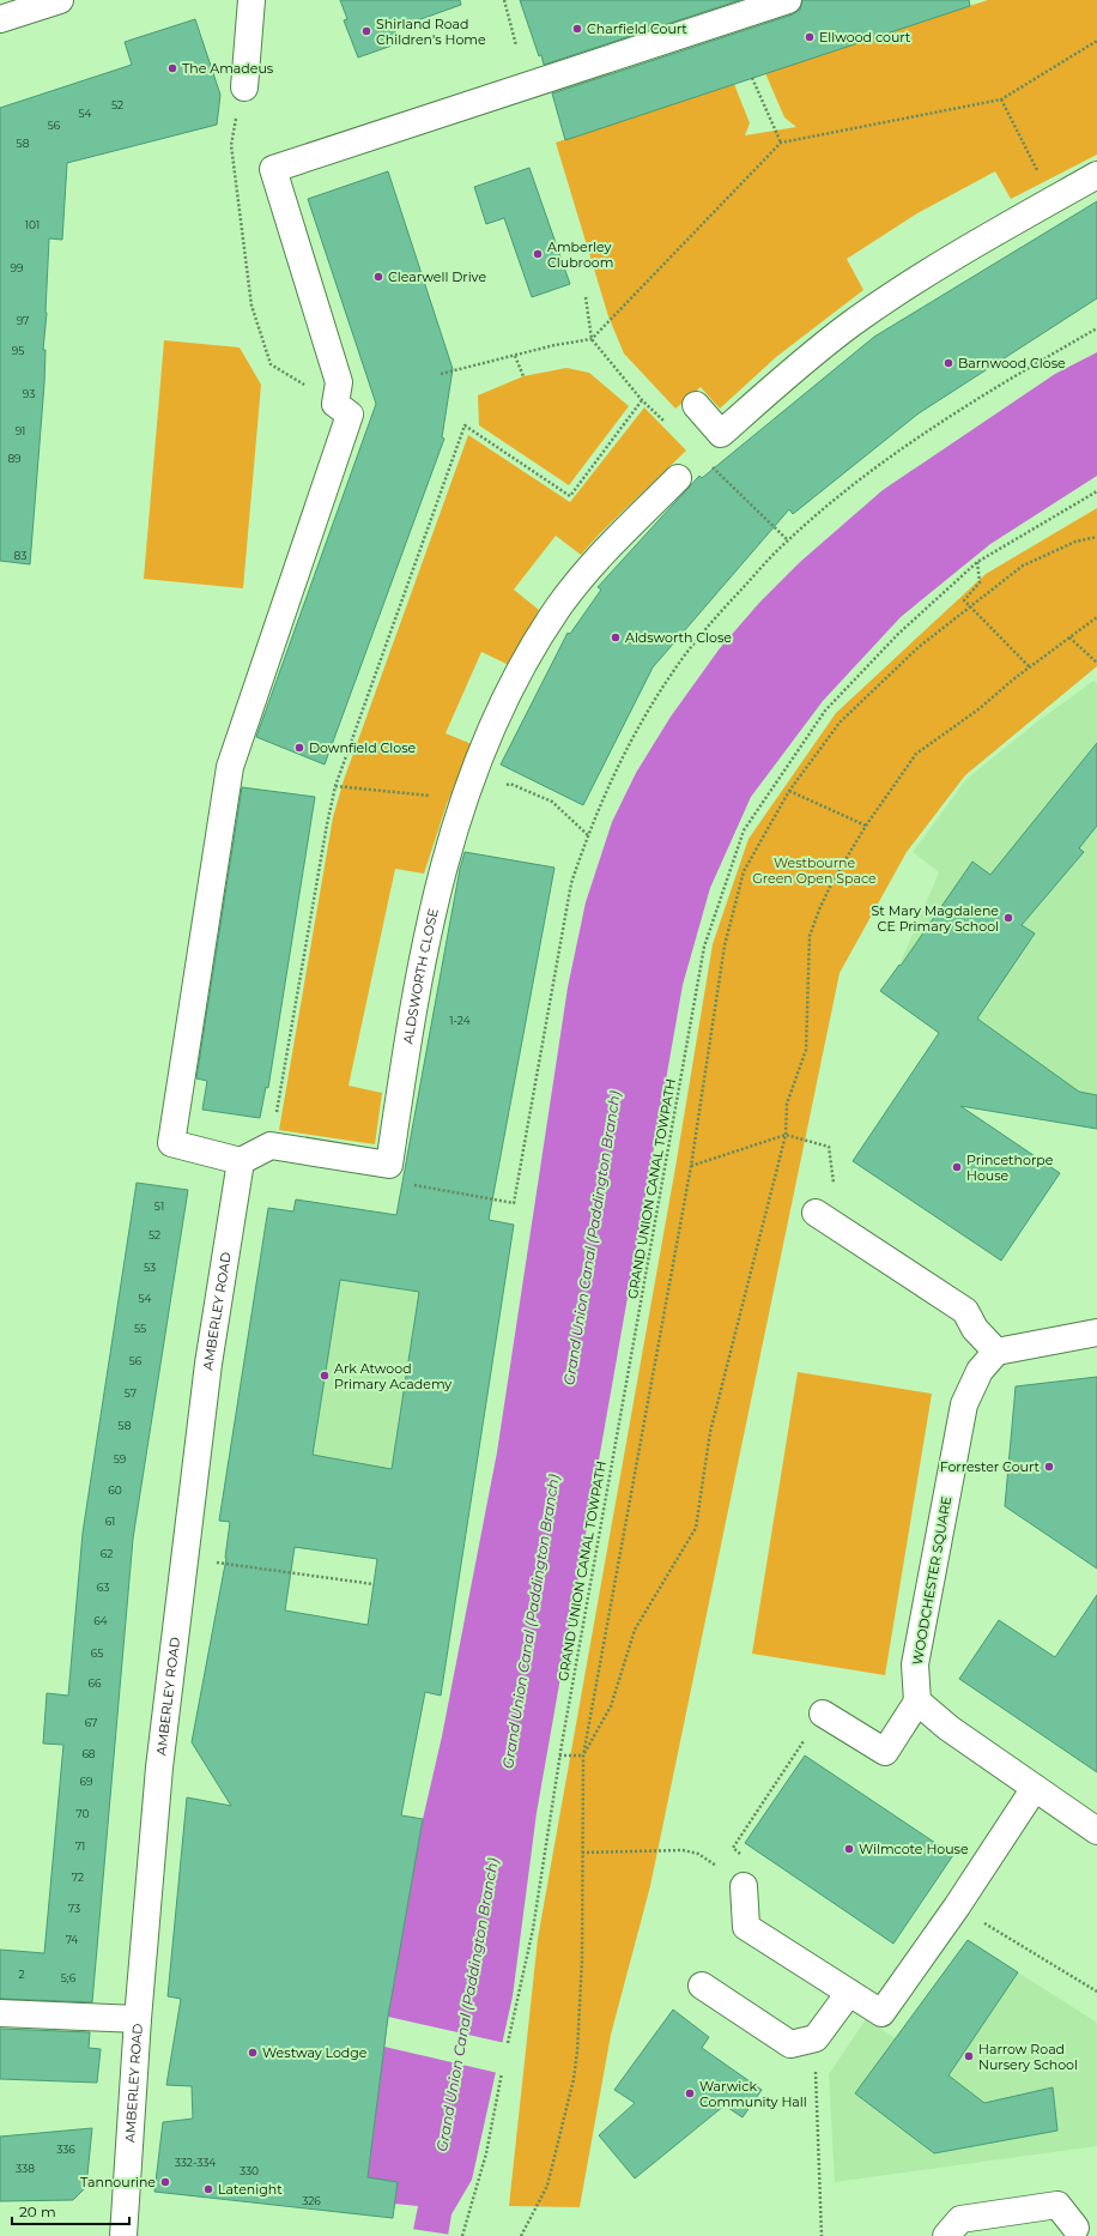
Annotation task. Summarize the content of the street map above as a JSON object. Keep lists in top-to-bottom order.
{
  "streets": {
    "street": ["ALDSWORTH CLOSE", "AMBERLEY ROAD", "WOODCHESTER SQUARE"],
    "path": ["GRAND UNION CANAL TOWPATH"]
  },
  "water": ["Grand Union Canal (Paddington Branch)"],
  "parks": ["Westbourne Green Open Space"],
  "places": [
    "Charfield Court",
    "Shirland Road Children's Home",
    "Ellwood court",
    "The Amadeus",
    "Amberley Clubroom",
    "Clearwell Drive",
    "Barnwood Close",
    "Aldsworth Close",
    "Downfield Close",
    "St Mary Magdalene CE Primary School",
    "Princethorpe House",
    "Ark Atwood Primary Academy",
    "Forrester Court",
    "Wilmcote House",
    "Westway Lodge",
    "Harrow Road Nursery School",
    "Warwick Community Hall",
    "Tannourine",
    "Latenight"
  ],
  "house_numbers": [
    "52",
    "54",
    "56",
    "58",
    "101",
    "99",
    "97",
    "95",
    "93",
    "91",
    "89",
    "83",
    "1-24",
    "51",
    "52",
    "53",
    "54",
    "55",
    "56",
    "57",
    "58",
    "59",
    "60",
    "61",
    "62",
    "63",
    "64",
    "65",
    "66",
    "67",
    "68",
    "69",
    "70",
    "71",
    "72",
    "73",
    "74",
    "2",
    "5;6",
    "336",
    "332-334",
    "338",
    "330",
    "326"
  ],
  "scale_bar": "20 m"
}
